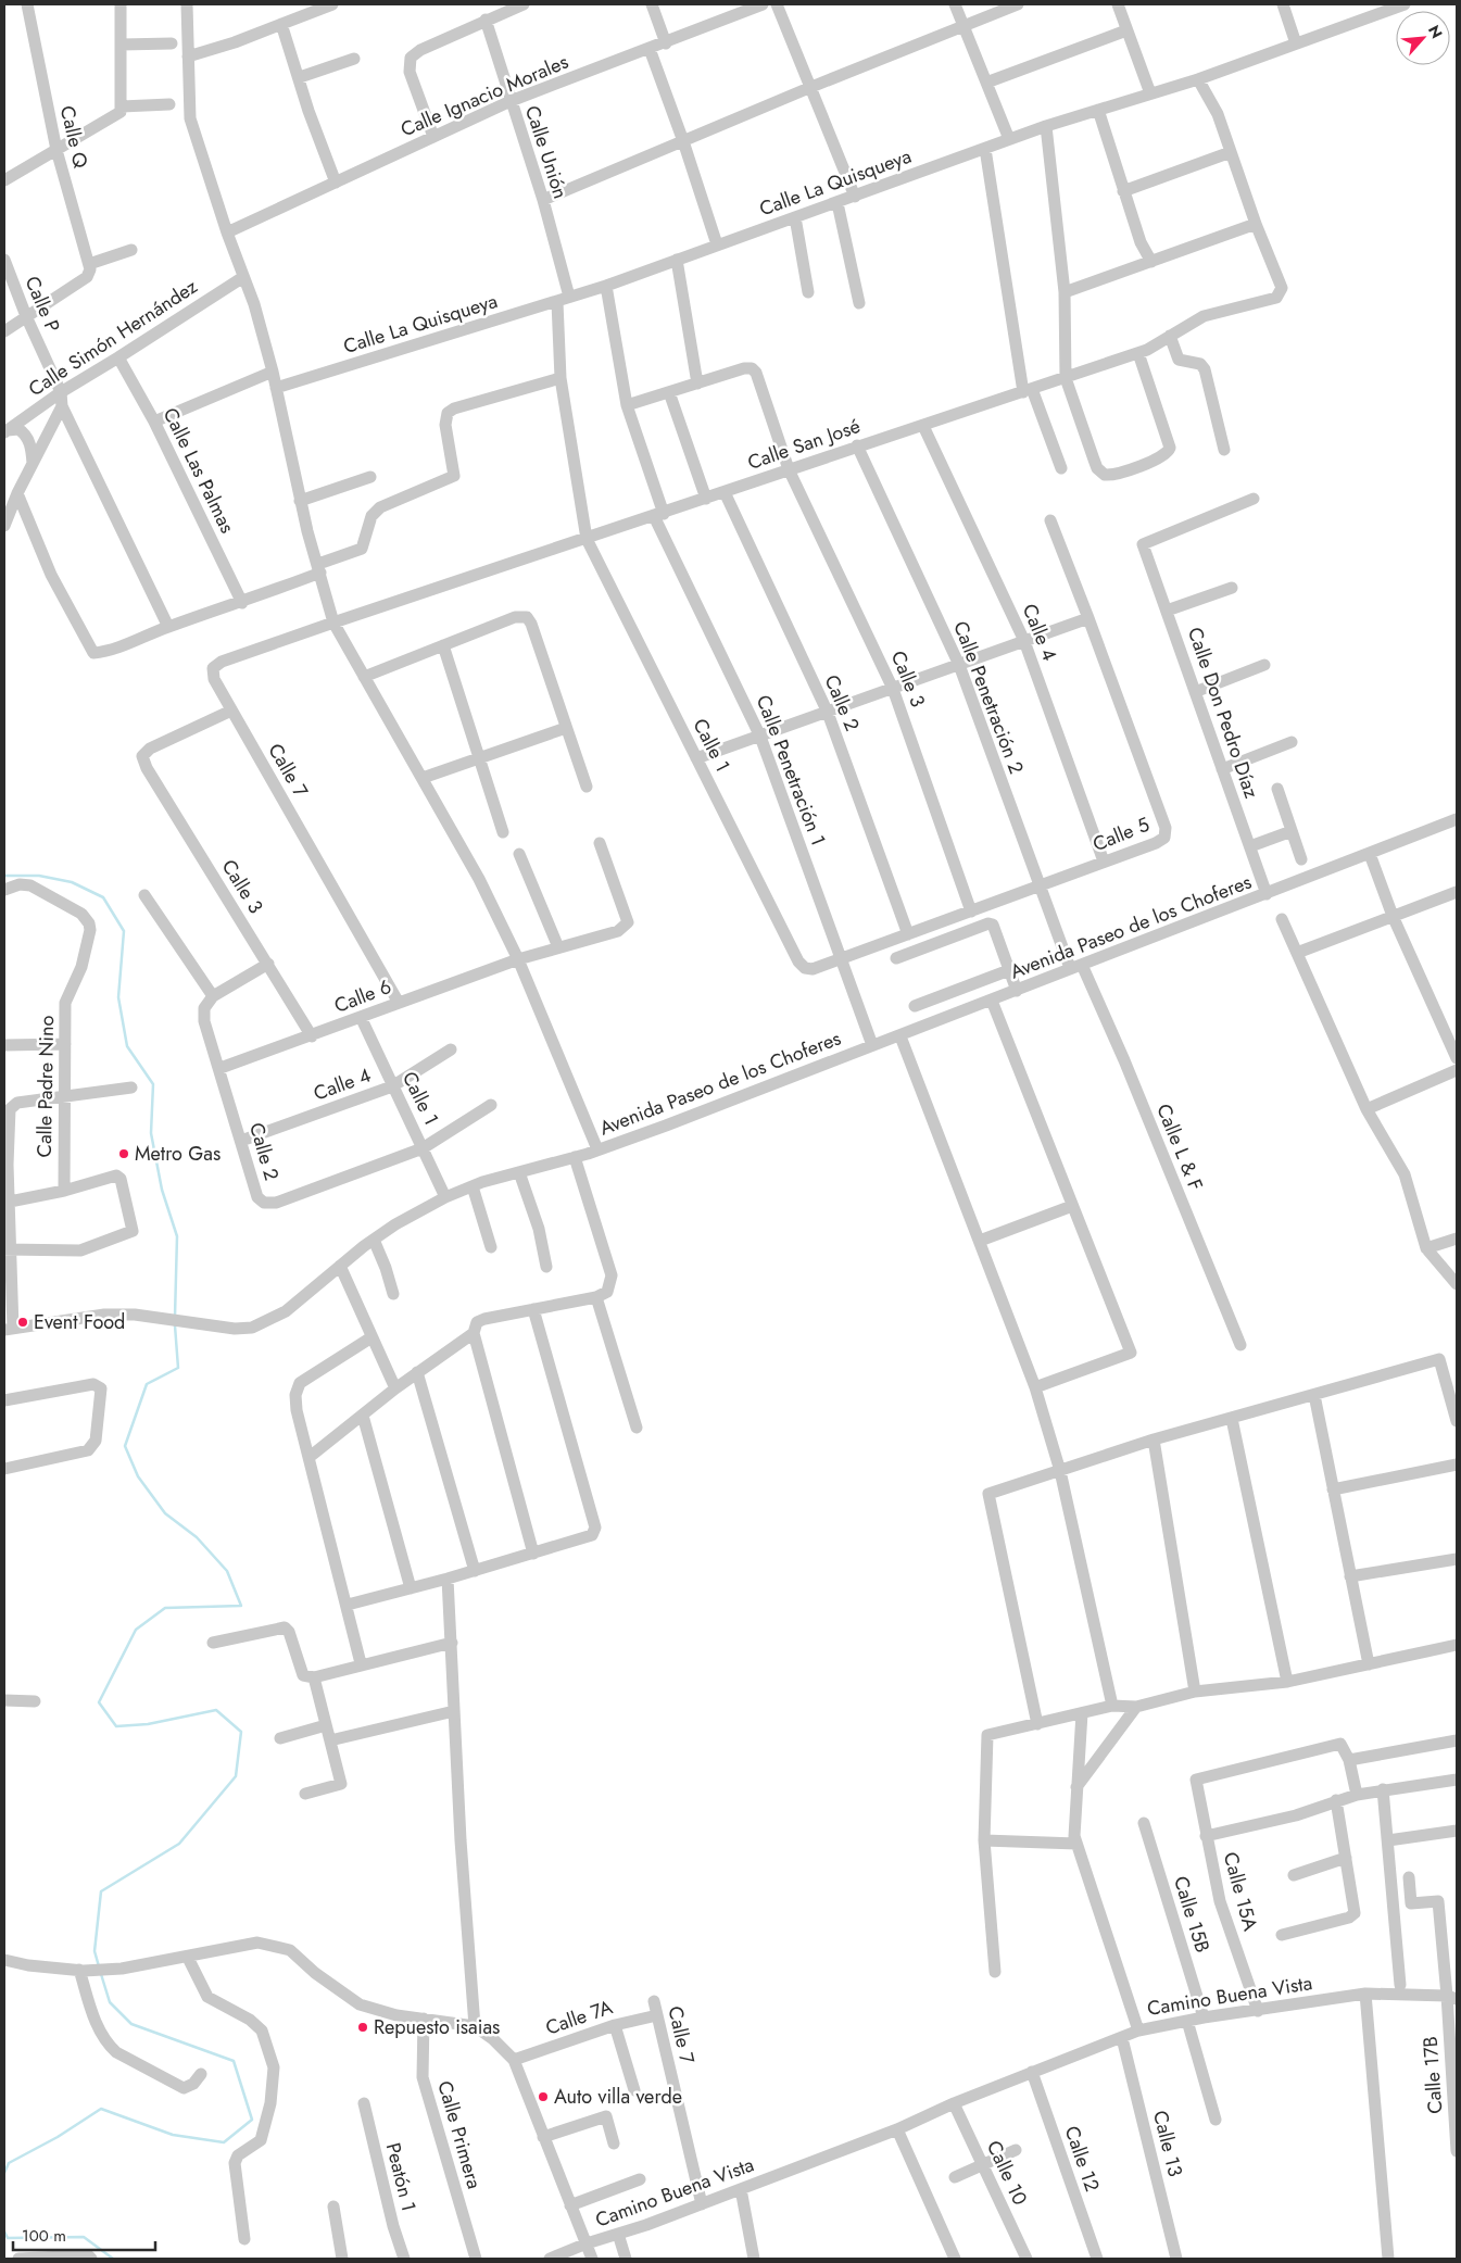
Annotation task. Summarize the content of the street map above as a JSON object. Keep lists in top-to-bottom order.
{
  "streets": {
    "street": [
      "Calle Ignacio Morales",
      "Calle Q",
      "Calle Unión",
      "Calle La Quisqueya",
      "Calle P",
      "Calle Simón Hernández",
      "Calle San José",
      "Calle Las Palmas",
      "Calle 4",
      "Calle 3",
      "Calle Penetración 2",
      "Calle 2",
      "Calle Don Pedro Díaz",
      "Calle 1",
      "Calle 7",
      "Calle Penetración 1",
      "Calle 5",
      "Avenida Paseo de los Choferes",
      "Calle 6",
      "Calle Padre Nino",
      "Calle L & F",
      "Calle 15A",
      "Calle 15B",
      "Camino Buena Vista",
      "Calle 7A",
      "Calle 17B",
      "Calle Primera",
      "Calle 13",
      "Calle 12",
      "Calle 10",
      "Peatón 1"
    ]
  },
  "crossings": [
    ["Calle Ignacio Morales", "Calle Unión"],
    ["Calle Q", "Calle P"],
    ["Calle Unión", "Calle La Quisqueya"],
    ["Calle La Quisqueya", "Calle Penetración 1"],
    ["Calle P", "Calle Simón Hernández"],
    ["Calle Simón Hernández", "Calle Las Palmas"],
    ["Calle San José", "Calle 4"],
    ["Calle San José", "Calle 3"],
    ["Calle San José", "Calle Penetración 2"],
    ["Calle San José", "Calle 2"],
    ["Calle San José", "Calle 1"],
    ["Calle San José", "Calle 7"],
    ["Calle San José", "Calle Penetración 1"],
    ["Calle 4", "Calle 2"],
    ["Calle 4", "Calle 1"],
    ["Calle 4", "Calle 5"],
    ["Calle 3", "Calle 7"],
    ["Calle 3", "Calle 5"],
    ["Calle 3", "Calle 6"],
    ["Calle Penetración 2", "Calle 5"],
    ["Calle Penetración 2", "Avenida Paseo de los Choferes"],
    ["Calle Penetración 2", "Calle L & F"],
    ["Calle 2", "Calle 1"],
    ["Calle 2", "Calle 5"],
    ["Calle 2", "Calle 6"],
    ["Calle Don Pedro Díaz", "Avenida Paseo de los Choferes"],
    ["Calle 1", "Calle 5"],
    ["Calle 1", "Avenida Paseo de los Choferes"],
    ["Calle 1", "Calle 6"],
    ["Calle 7", "Calle 6"],
    ["Calle 7", "Camino Buena Vista"],
    ["Calle 7", "Calle 7A"],
    ["Calle Penetración 1", "Calle 5"],
    ["Calle Penetración 1", "Avenida Paseo de los Choferes"],
    ["Avenida Paseo de los Choferes", "Calle L & F"],
    ["Calle 15A", "Camino Buena Vista"],
    ["Calle 15B", "Camino Buena Vista"],
    ["Camino Buena Vista", "Calle 7A"],
    ["Camino Buena Vista", "Calle 17B"],
    ["Camino Buena Vista", "Calle Primera"],
    ["Camino Buena Vista", "Calle 13"],
    ["Camino Buena Vista", "Calle 12"],
    ["Camino Buena Vista", "Calle 10"]
  ],
  "places": [
    "Metro Gas",
    "Event Food",
    "Repuesto isaias",
    "Auto villa verde"
  ],
  "scale_bar": "100 m",
  "north": "top right"
}
